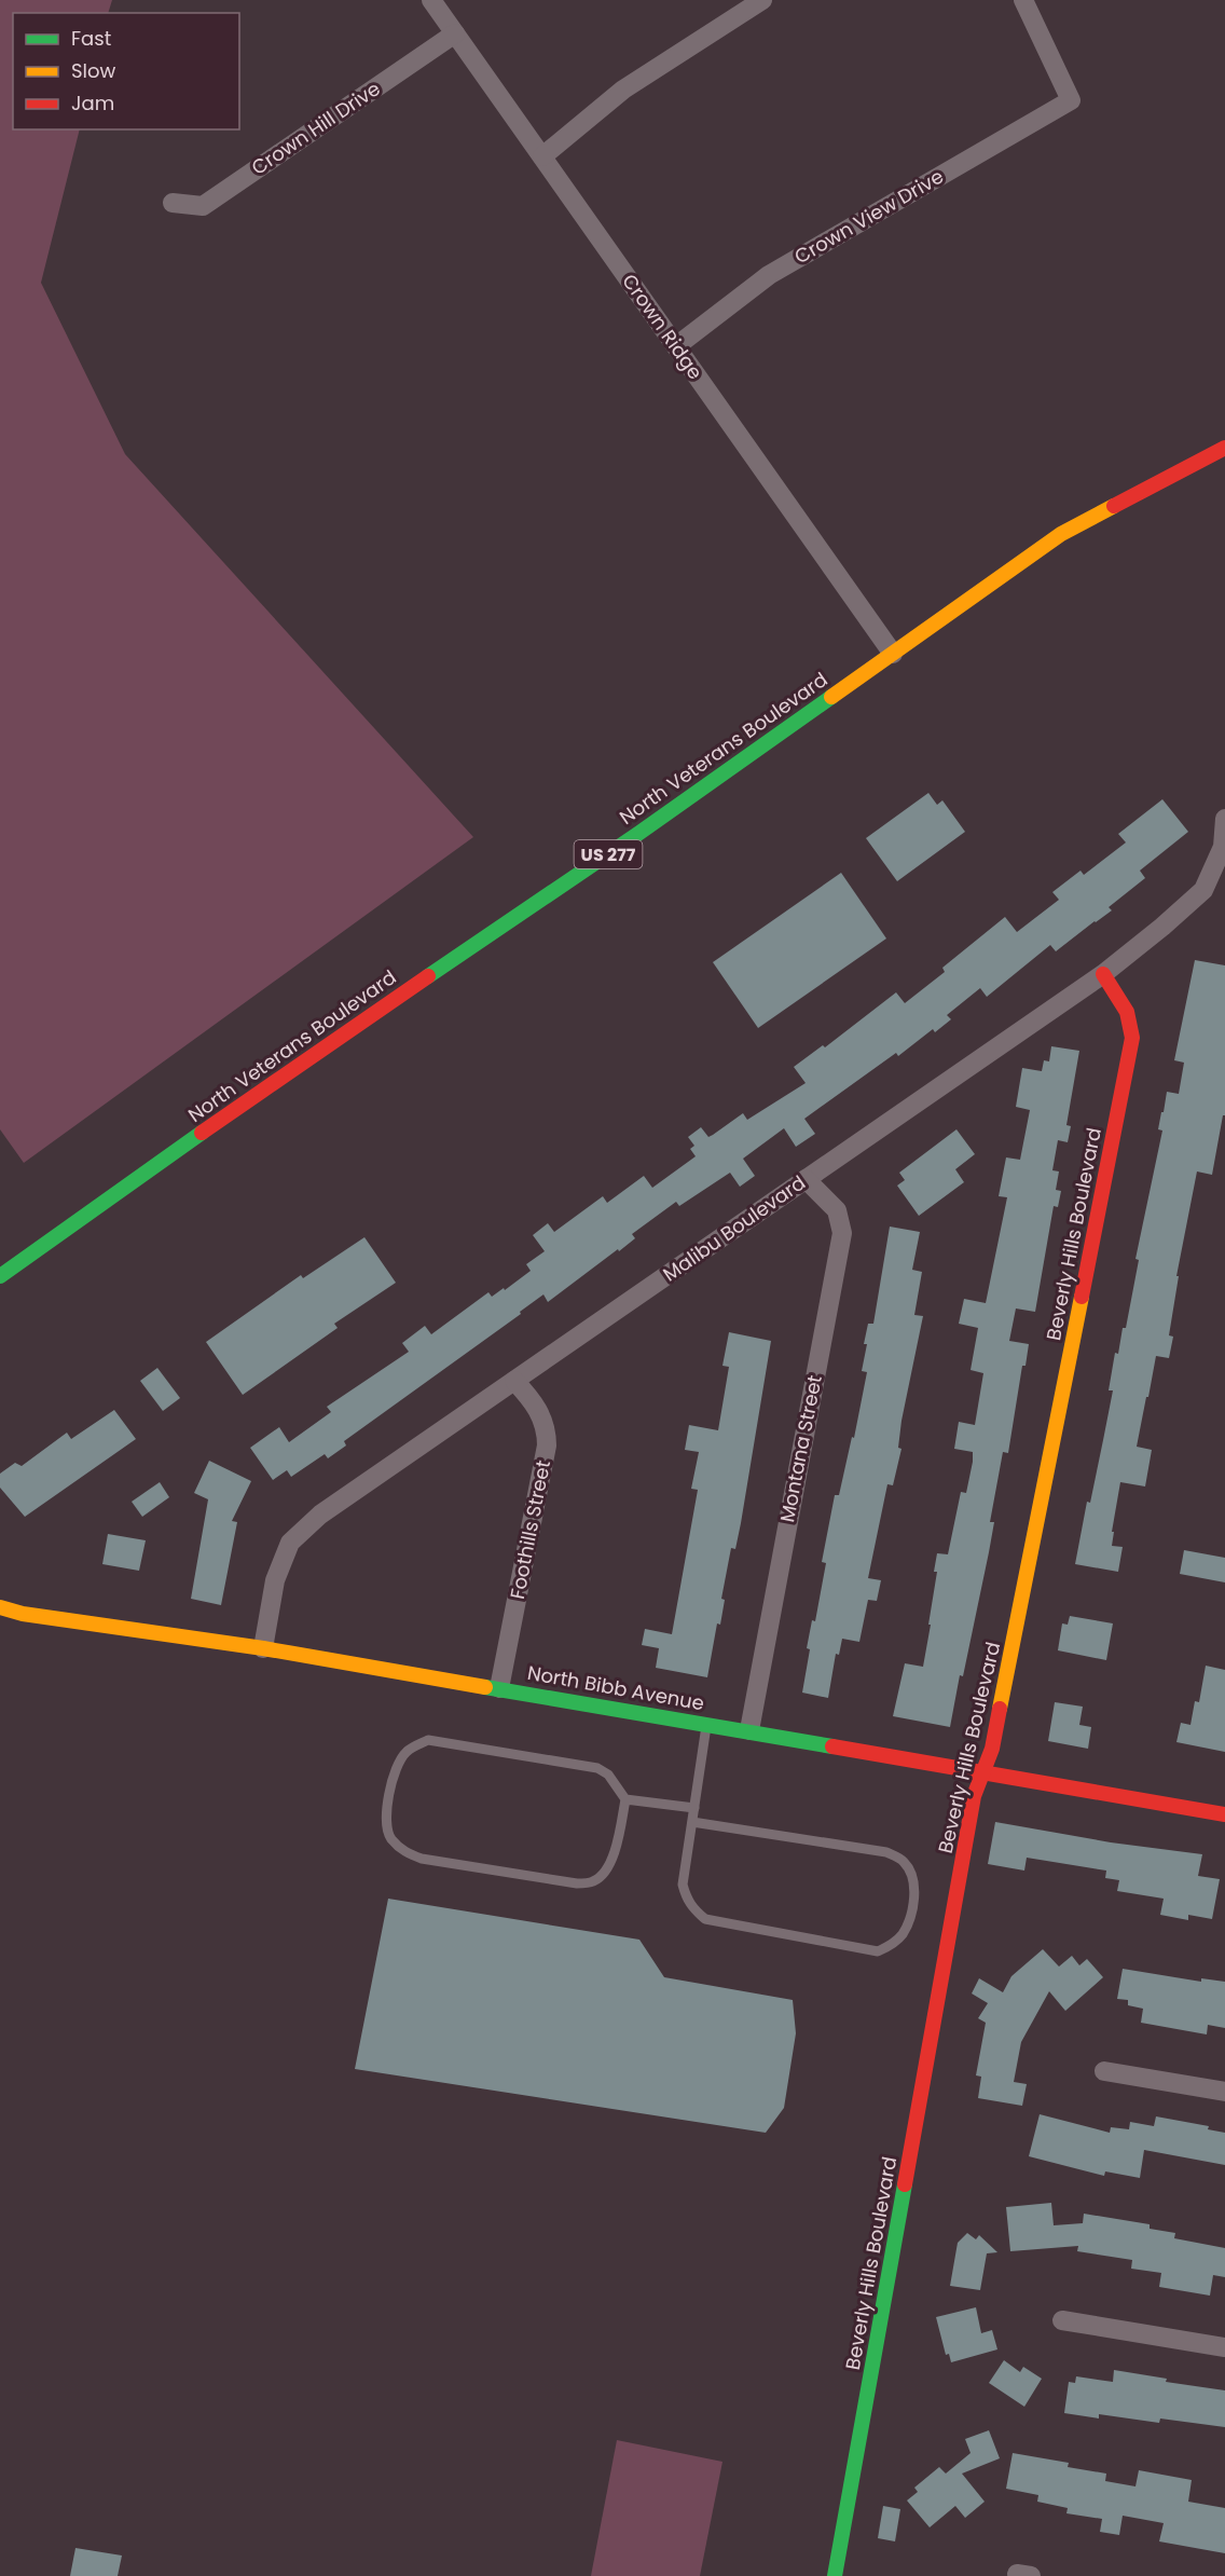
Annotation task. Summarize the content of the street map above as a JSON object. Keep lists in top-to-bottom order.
{
  "streets": {
    "main road": [
      "North Veterans Boulevard",
      "US 277",
      "Beverly Hills Boulevard",
      "North Bibb Avenue"
    ],
    "street": [
      "Crown Hill Drive",
      "Crown View Drive",
      "Crown Ridge",
      "Malibu Boulevard",
      "Montana Street",
      "Foothills Street"
    ]
  },
  "crossings": [
    ["Crown Hill Drive", "Crown Ridge"],
    ["Crown View Drive", "Crown Ridge"],
    ["Crown Ridge", "North Veterans Boulevard"],
    ["Malibu Boulevard", "Beverly Hills Boulevard"],
    ["Malibu Boulevard", "Montana Street"],
    ["Malibu Boulevard", "Foothills Street"],
    ["Malibu Boulevard", "North Bibb Avenue"],
    ["Beverly Hills Boulevard", "North Bibb Avenue"],
    ["Montana Street", "North Bibb Avenue"],
    ["Foothills Street", "North Bibb Avenue"]
  ],
  "legend": ["Fast", "Slow", "Jam"]
}
